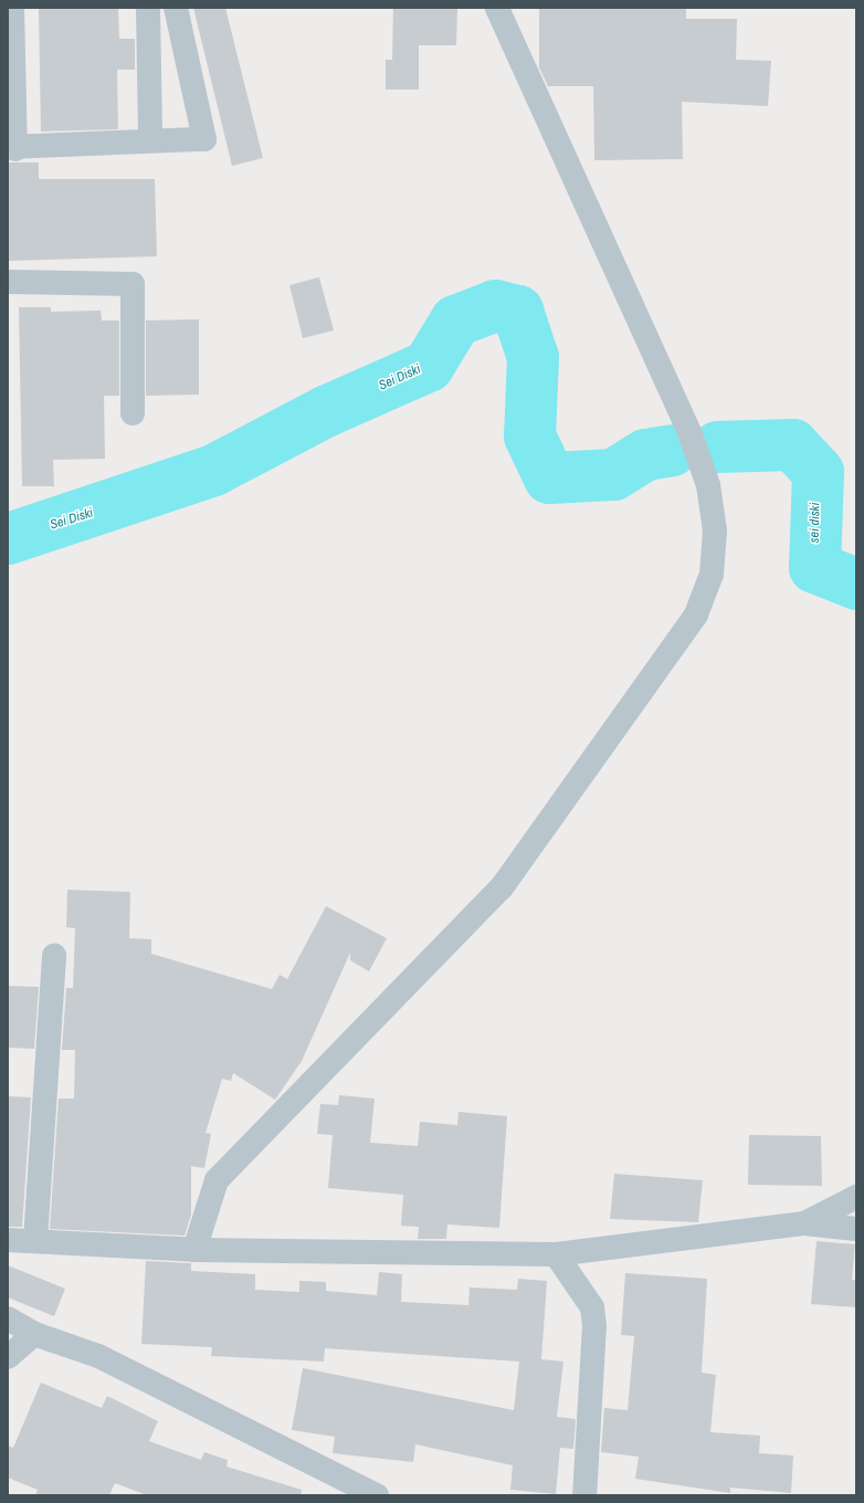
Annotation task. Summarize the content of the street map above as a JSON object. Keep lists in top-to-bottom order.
{
  "water": ["Sei Diski", "sei diski"]
}
